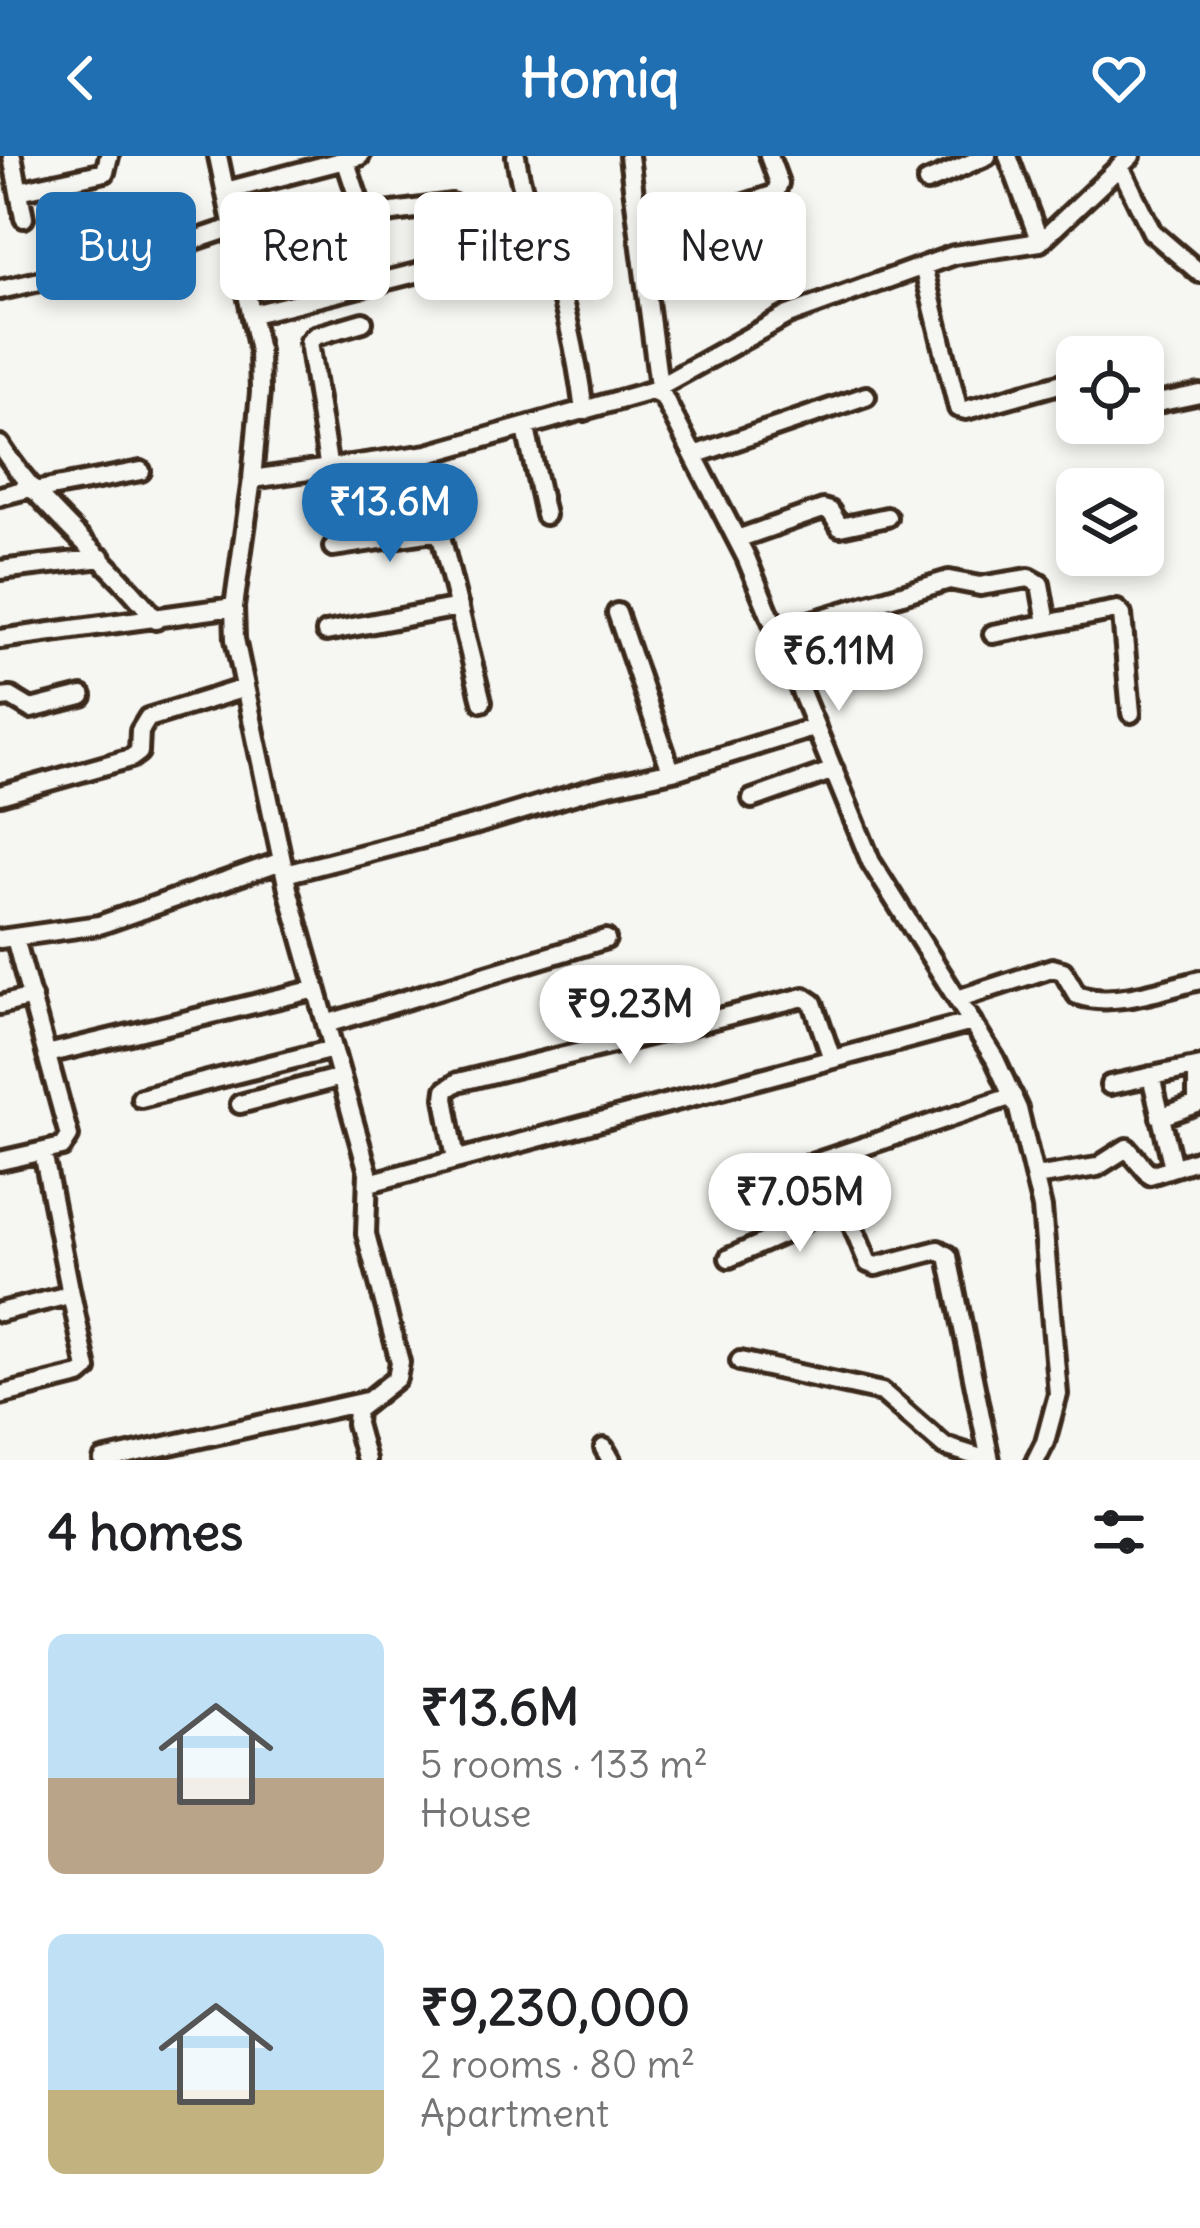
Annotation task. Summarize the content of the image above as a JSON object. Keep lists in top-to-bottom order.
{
  "page": {
    "header": "Homiq",
    "chip": [
      "Buy",
      "Rent",
      "Filters",
      "New"
    ],
    "price": [
      "₹13.6M",
      "₹6.11M",
      "₹9.23M",
      "₹7.05M"
    ],
    "heading": "4 homes",
    "list": [
      {
        "name": "₹13.6M",
        "note": "5 rooms · 133 m² · House"
      },
      {
        "name": "₹9,230,000",
        "note": "2 rooms · 80 m² · Apartment"
      }
    ]
  }
}
